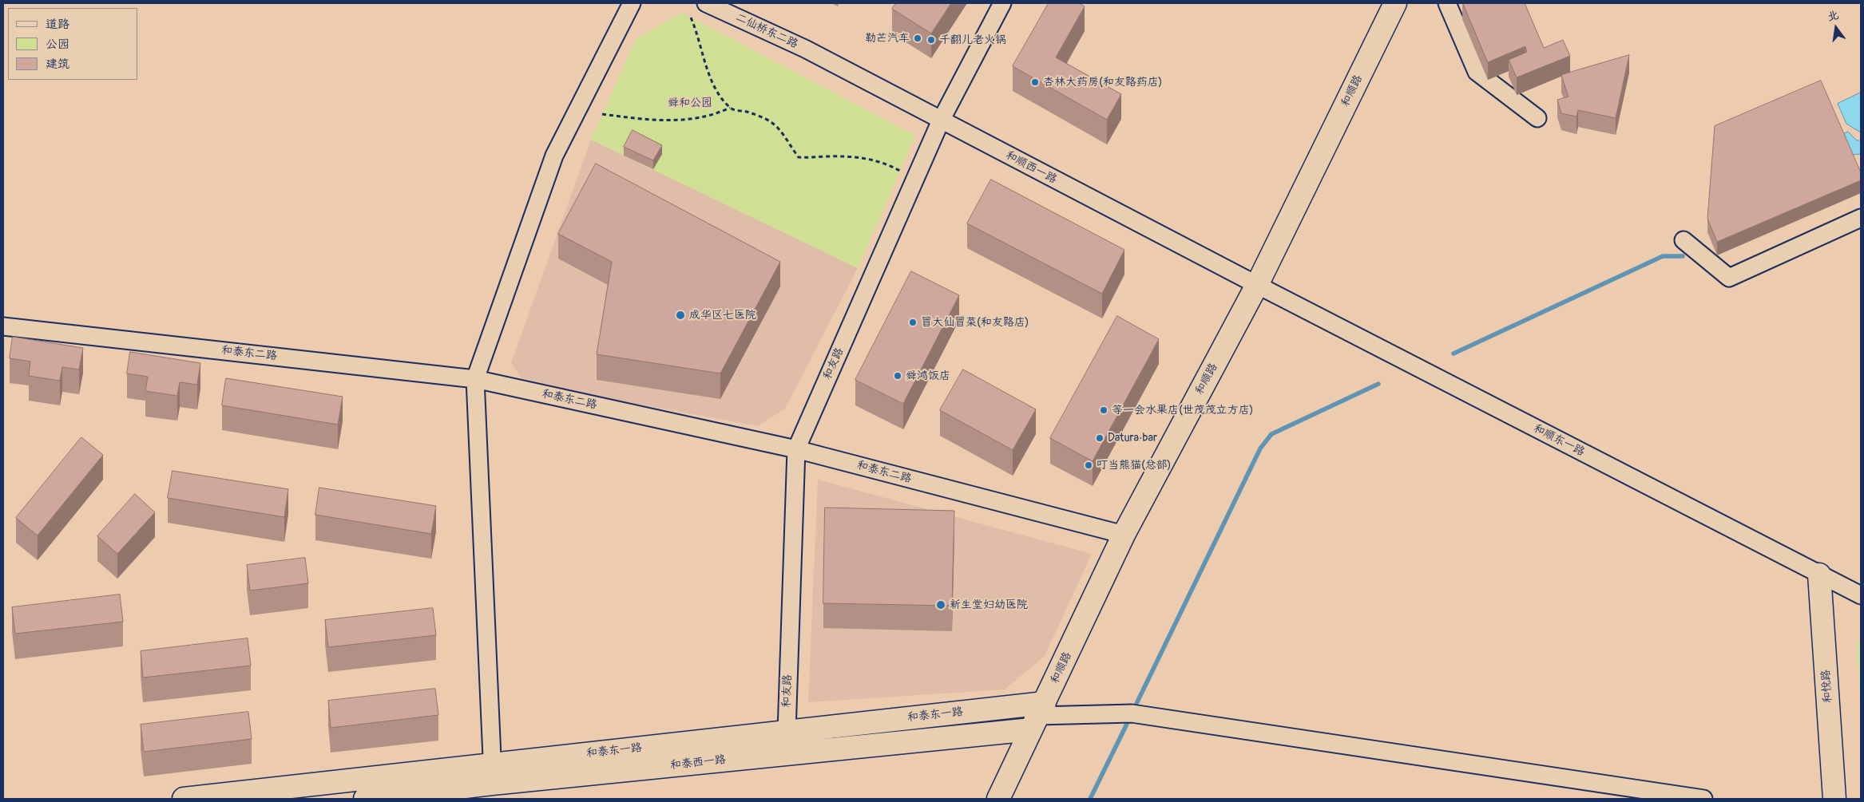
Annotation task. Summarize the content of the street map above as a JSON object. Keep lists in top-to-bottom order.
{
  "streets": {
    "street": [
      "二仙桥东二路",
      "和顺路",
      "和顺西一路",
      "和泰东二路",
      "和友路",
      "和顺东一路",
      "和悦路",
      "和泰东一路",
      "和泰西一路"
    ]
  },
  "crossings": [
    ["二仙桥东二路", "和顺西一路"],
    ["和顺路", "和顺西一路"],
    ["和顺路", "和泰东二路"],
    ["和顺路", "和顺东一路"],
    ["和顺路", "和泰东一路"],
    ["和顺路", "和泰西一路"],
    ["和顺西一路", "和友路"],
    ["和顺西一路", "和顺东一路"],
    ["和泰东二路", "和友路"],
    ["和友路", "和泰东一路"],
    ["和友路", "和泰西一路"],
    ["和顺东一路", "和悦路"],
    ["和泰东一路", "和泰西一路"]
  ],
  "parks": ["舜和公园"],
  "places": [
    "勒芒汽车",
    "千翻儿老火锅",
    "杏林大药房(和友路药店)",
    "成华区七医院",
    "冒大仙冒菜(和友路店)",
    "舜鸿饭店",
    "等一会水果店(世茂茂立方店)",
    "Datura·bar",
    "叮当熊猫(总部)",
    "新生堂妇幼医院"
  ],
  "legend": ["道路", "公园", "建筑"],
  "north": "top"
}
